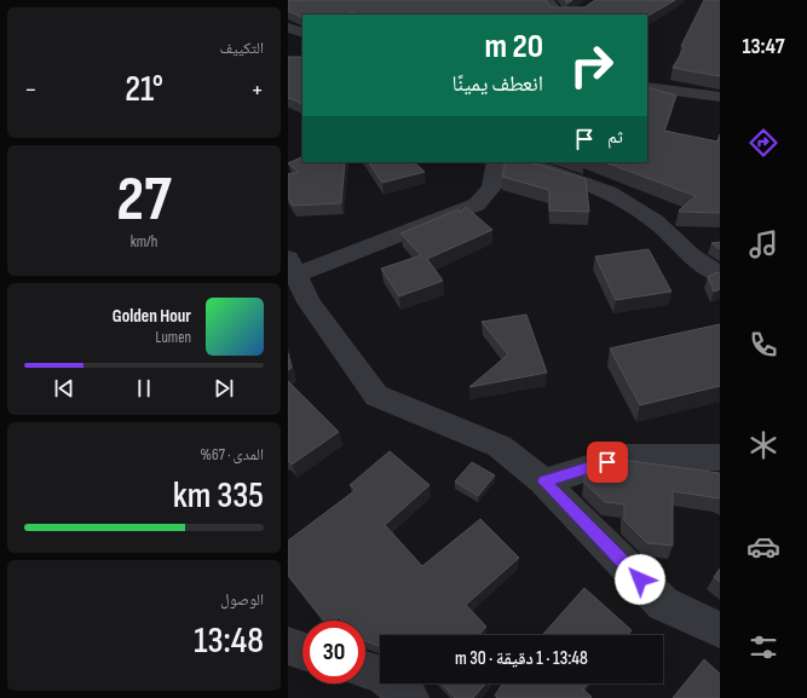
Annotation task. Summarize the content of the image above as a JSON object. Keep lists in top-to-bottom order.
{
  "page": {
    "tabs": "13:47",
    "tile": [
      "التكييف",
      ["27", "km/h"],
      ["المدى · 67%", "335 km"],
      ["الوصول", "13:48"]
    ],
    "turn": ["20 m", "انعطف يمينًا"],
    "heat": ["−", "21°", "+"],
    "then": "ثم",
    "song": ["Golden Hour", "Lumen"],
    "limit": "30",
    "trip": "13:48 · 1 دقيقة · 30 m"
  }
}
